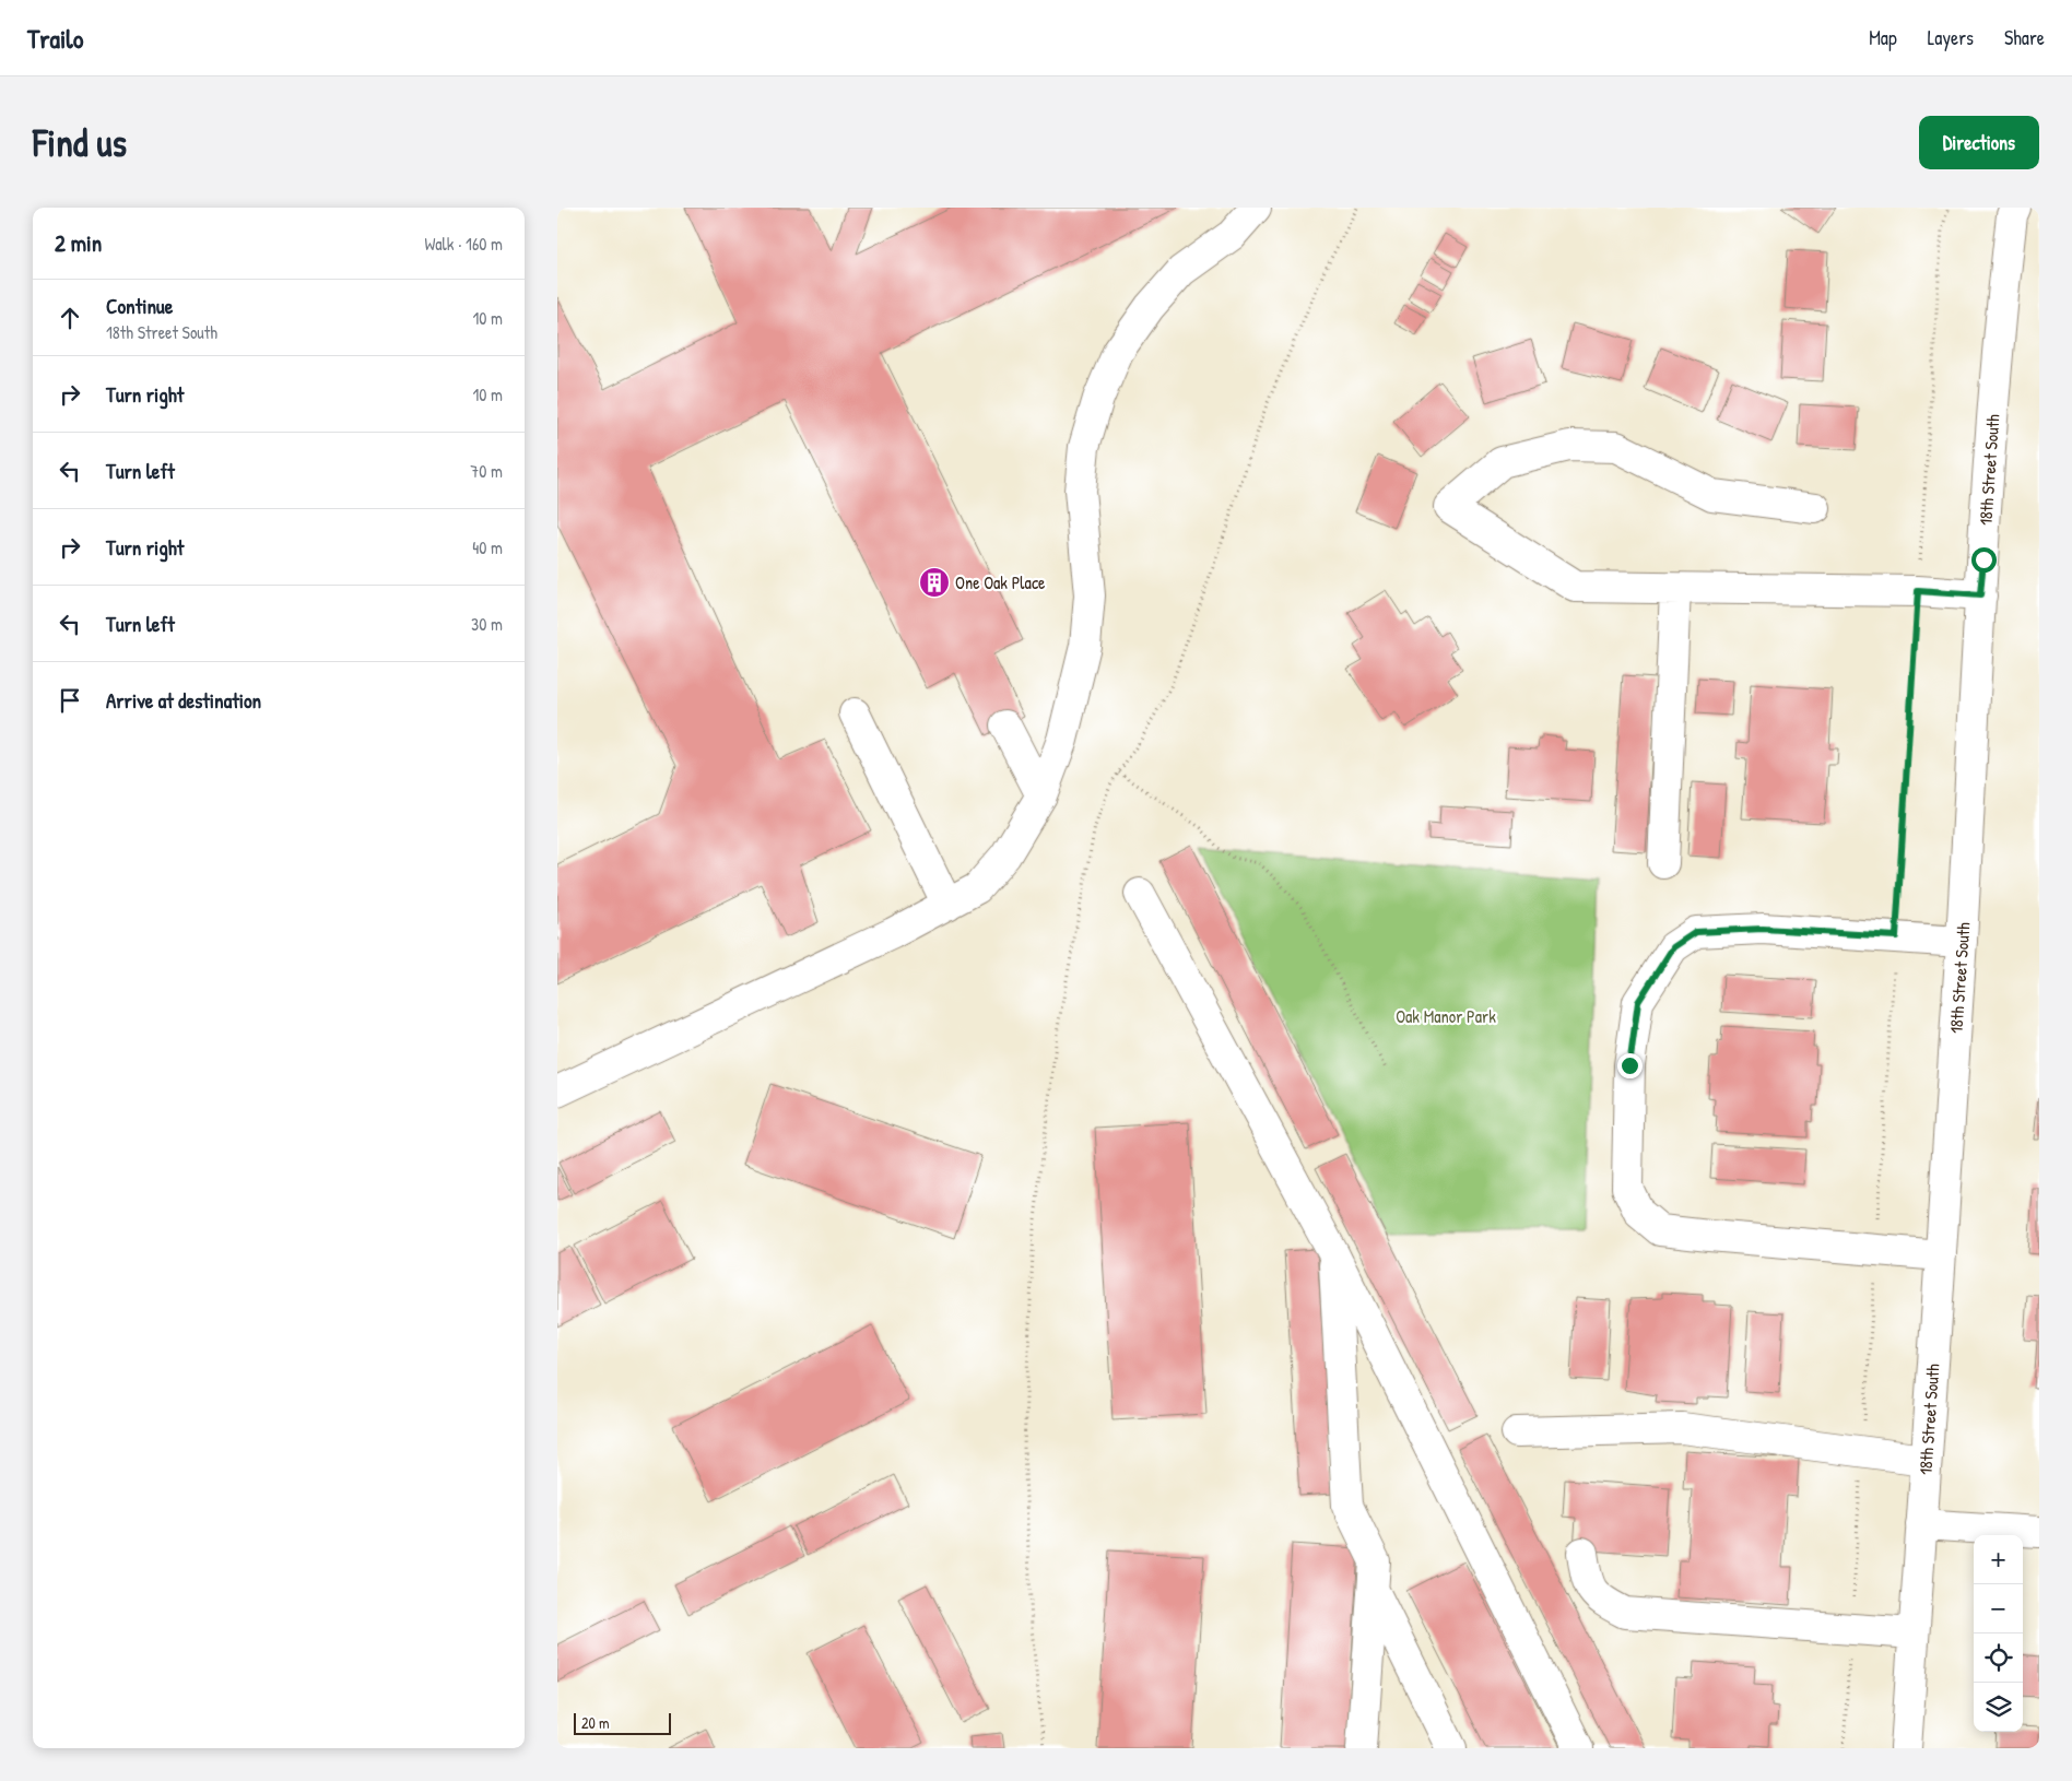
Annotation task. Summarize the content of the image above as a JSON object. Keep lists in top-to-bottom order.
{
  "streets": {
    "street": ["18th Street South"]
  },
  "parks": ["Oak Manor Park"],
  "places": {
    "building": ["One Oak Place"]
  },
  "scale_bar": "20 m",
  "page": {
    "header": "Trailo",
    "nav": ["Map", "Layers", "Share"],
    "buttons": "Directions",
    "title": "Find us",
    "heading": ["2 min", "Walk · 160 m"],
    "list": [
      ["Continue", "18th Street South", "10 m"],
      ["Turn right", "10 m"],
      ["Turn left", "70 m"],
      ["Turn right", "40 m"],
      ["Turn left", "30 m"],
      "Arrive at destination"
    ],
    "map_buttons": ["+", "−"],
    "scale": "20 m"
  }
}
